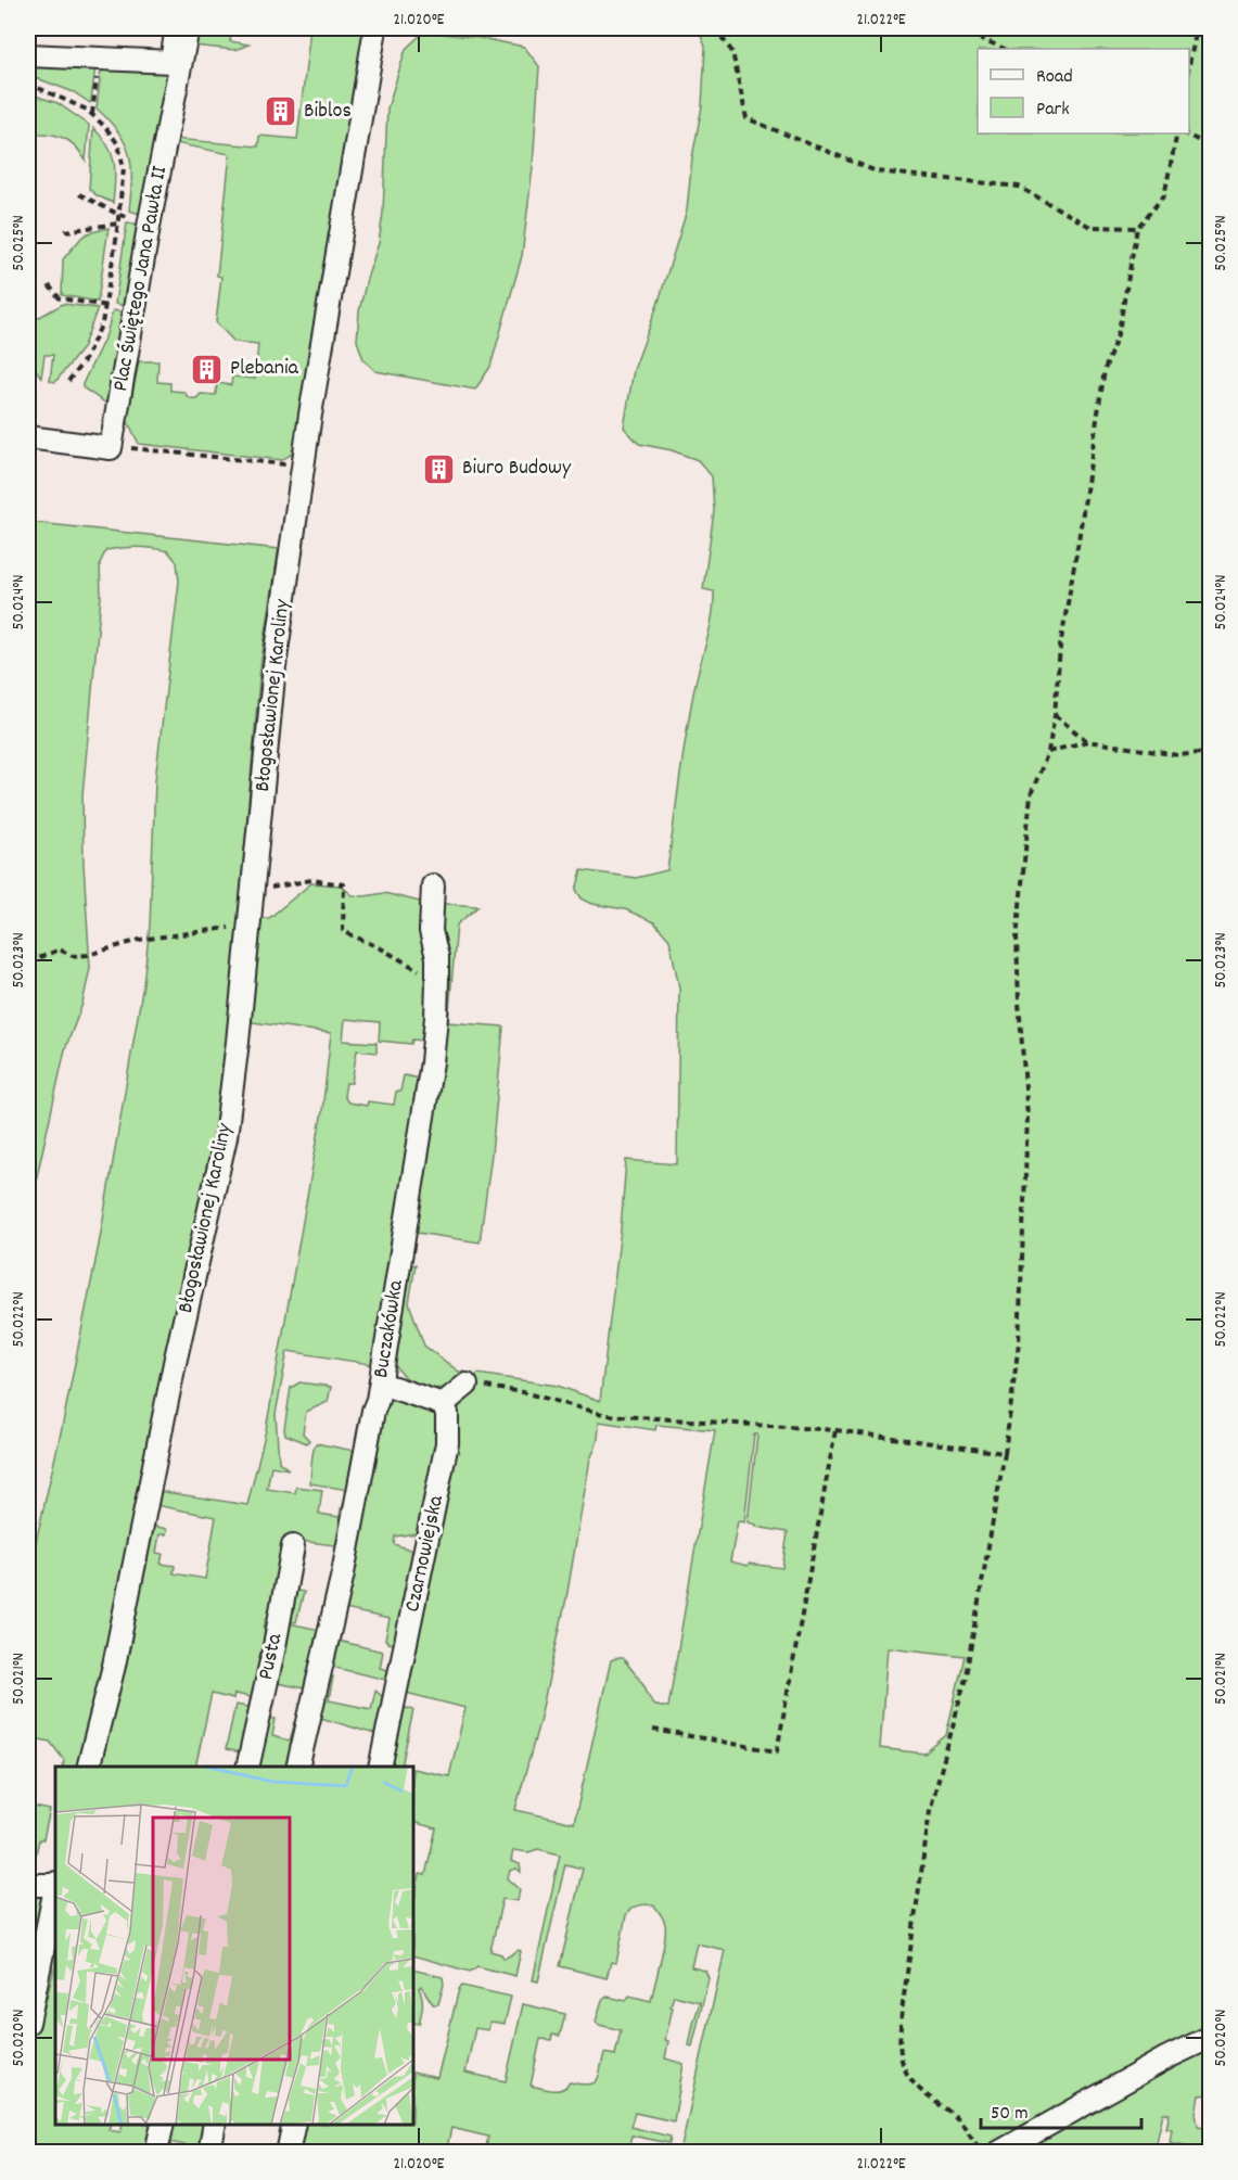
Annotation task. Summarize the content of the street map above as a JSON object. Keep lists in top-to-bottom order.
{
  "streets": {
    "street": [
      "Plac Świętego Jana Pawła II",
      "Błogosławionej Karoliny",
      "Buczakówka",
      "Czarnowiejska",
      "Pusta"
    ]
  },
  "places": {
    "building": ["Biblos", "Plebania", "Biuro Budowy"]
  },
  "legend": ["Road", "Park"],
  "scale_bar": "50 m",
  "coordinates": [
    "21.020°E",
    "21.022°E",
    "50.025°N",
    "50.024°N",
    "50.023°N",
    "50.022°N",
    "50.021°N",
    "50.020°N"
  ]
}
